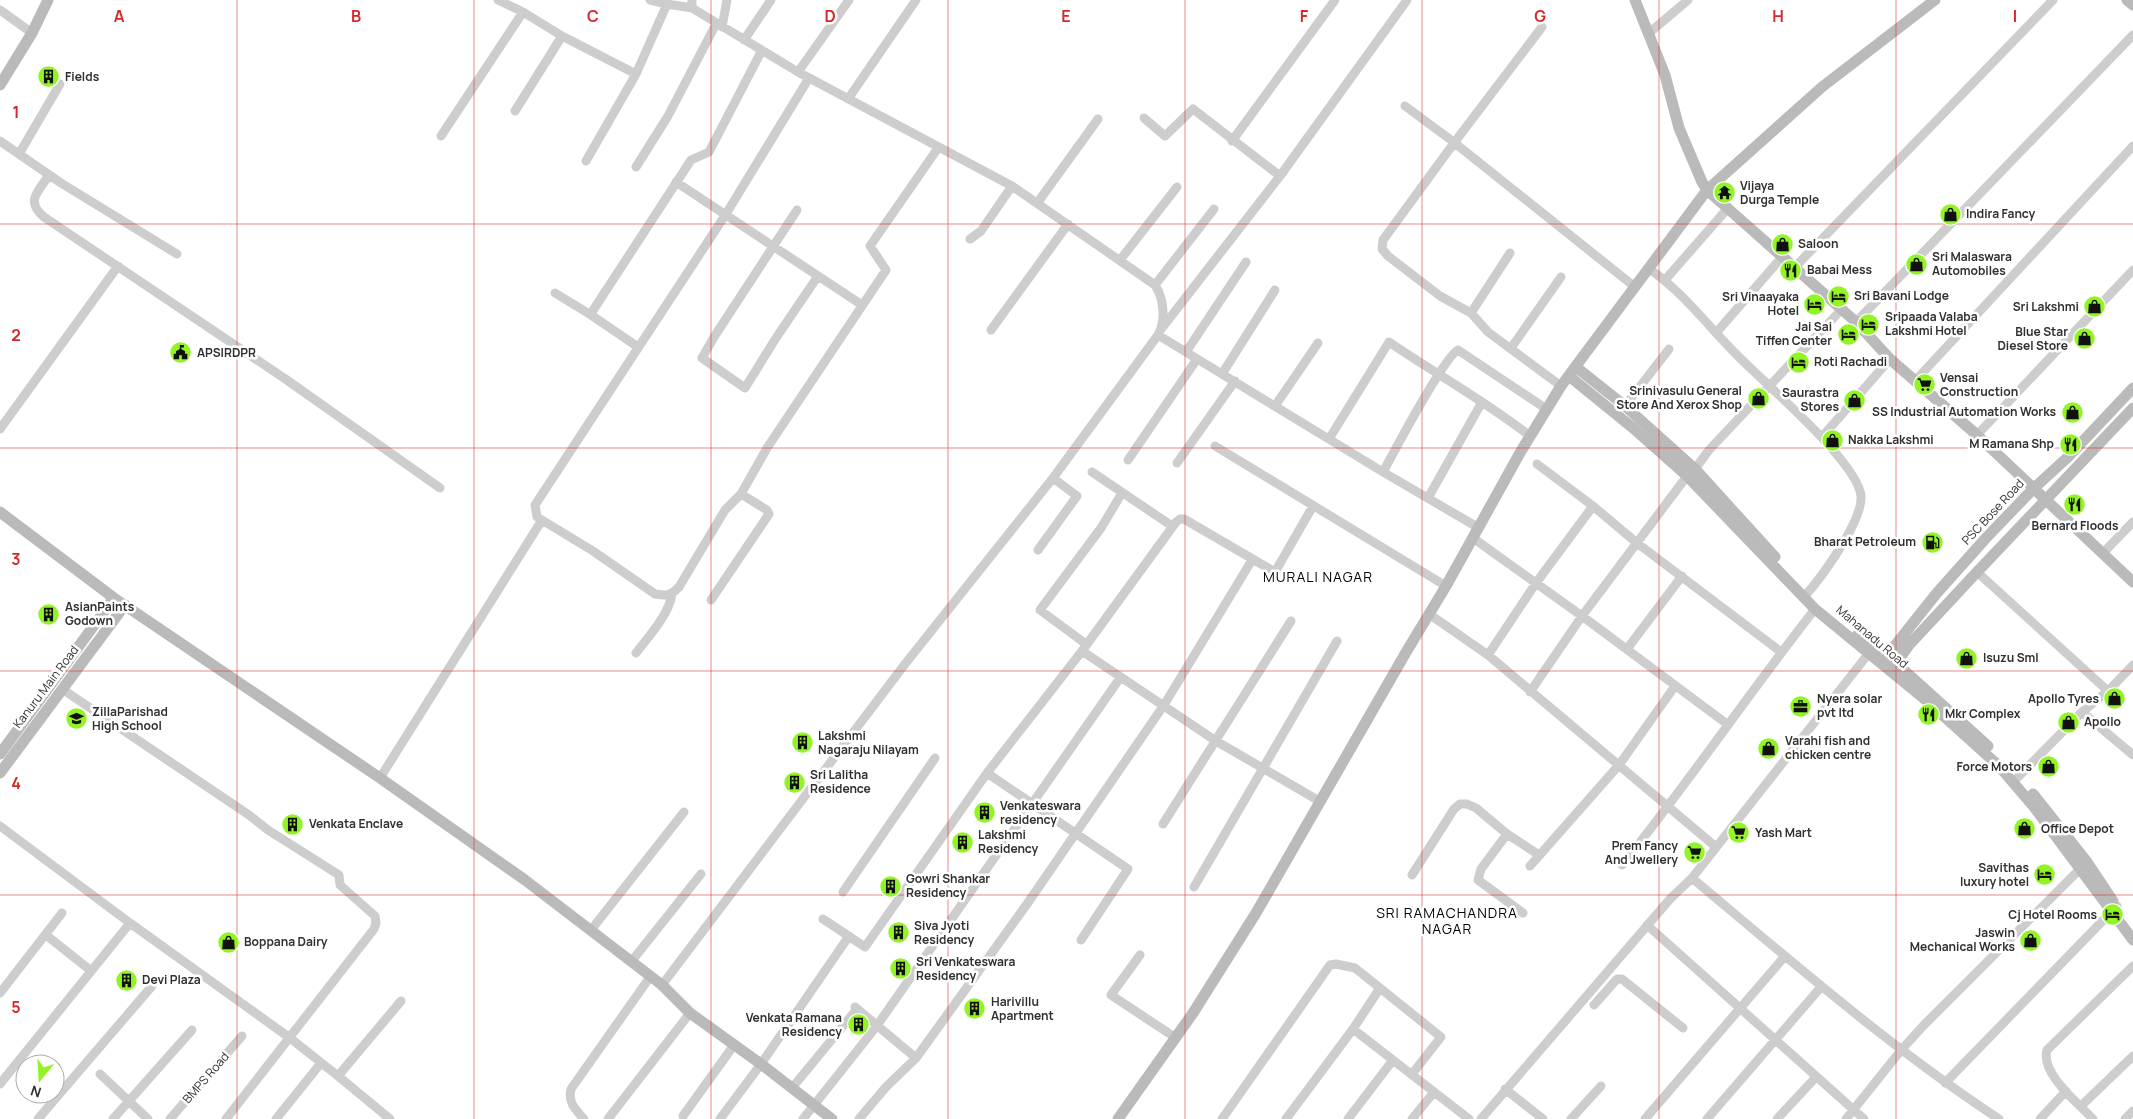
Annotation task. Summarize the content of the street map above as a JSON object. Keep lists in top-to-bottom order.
{
  "streets": {
    "street": [
      "PSC Bose Road",
      "Mahanadu Road",
      "Kanuru Main Road",
      "BMPS Road"
    ]
  },
  "crossings": [
    ["PSC Bose Road", "Mahanadu Road"]
  ],
  "districts": ["MURALI NAGAR", "SRI RAMACHANDRA NAGAR"],
  "places": {
    "building": [
      "Fields",
      "AsianPaints Godown",
      "Lakshmi Nagaraju Nilayam",
      "Sri Lalitha Residence",
      "Venkateswara residency",
      "Venkata Enclave",
      "Lakshmi Residency",
      "Gowri Shankar Residency",
      "Siva Jyoti Residency",
      "Sri Venkateswara Residency",
      "Devi Plaza",
      "Harivillu Apartment",
      "Venkata Ramana Residency"
    ],
    "temple": ["Vijaya Durga Temple"],
    "shop": [
      "Indira Fancy",
      "Saloon",
      "Sri Malaswara Automobiles",
      "Sri Lakshmi",
      "Blue Star Diesel Store",
      "Srinivasulu General Store And Xerox Shop",
      "Saurastra Stores",
      "SS Industrial Automation Works",
      "Nakka Lakshmi",
      "Isuzu Sml",
      "Apollo Tyres",
      "Apollo",
      "Varahi fish and chicken centre",
      "Force Motors",
      "Office Depot",
      "Jaswin Mechanical Works",
      "Boppana Dairy"
    ],
    "restaurant": [
      "Babai Mess",
      "M Ramana Shp",
      "Bernard Floods",
      "Mkr Complex"
    ],
    "hotel": [
      "Sri Bavani Lodge",
      "Sri Vinaayaka Hotel",
      "Sripaada Valaba Lakshmi Hotel",
      "Jai Sai Tiffen Center",
      "Roti Rachadi",
      "Savithas luxury hotel",
      "Cj Hotel Rooms"
    ],
    "public building": ["APSIRDPR"],
    "supermarket": ["Vensai Construction", "Yash Mart", "Prem Fancy And Jwellery"],
    "fuel station": ["Bharat Petroleum"],
    "office": ["Nyera solar pvt ltd"],
    "school or university": ["ZillaParishad High School"]
  },
  "north": "bottom",
  "grid": {
    "columns": [
      "A",
      "B",
      "C",
      "D",
      "E",
      "F",
      "G",
      "H",
      "I"
    ],
    "rows": [
      "1",
      "2",
      "3",
      "4",
      "5"
    ]
  }
}
